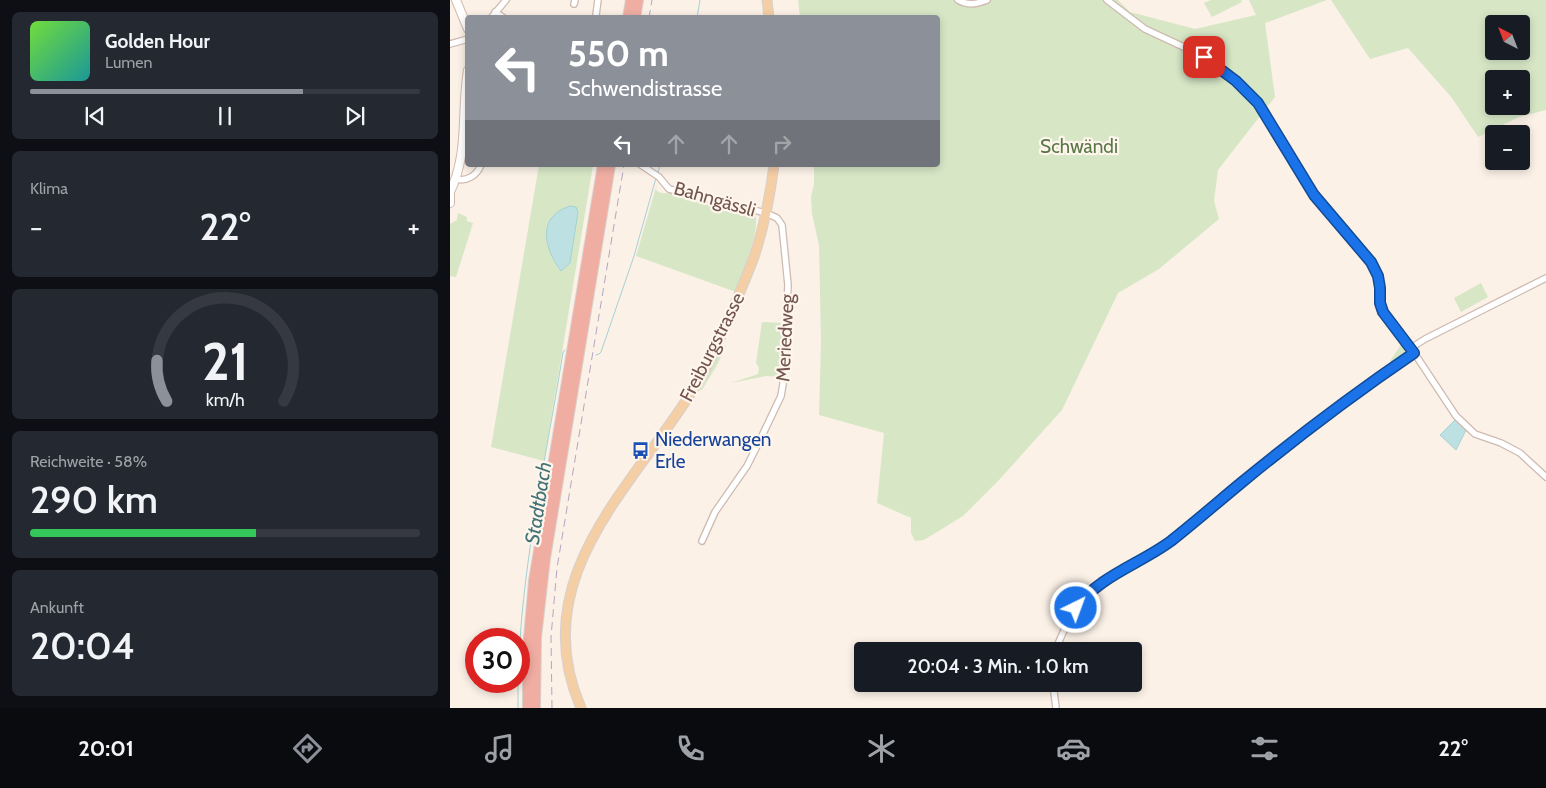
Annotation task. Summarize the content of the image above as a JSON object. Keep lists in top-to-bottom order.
{
  "streets": {
    "main road": ["Freiburgstrasse"],
    "street": ["Bahngässli", "Meriedweg"]
  },
  "crossings": [
    ["Bahngässli", "Meriedweg"],
    ["Bahngässli", "Freiburgstrasse"],
    ["Meriedweg", "Freiburgstrasse"]
  ],
  "water": ["Stadtbach"],
  "parks": ["Schwändi"],
  "places": {
    "bus stop": ["Niederwangen Erle"]
  },
  "north": "top left",
  "page": {
    "map_buttons": ["+", "−"],
    "turn": ["550 m", "Schwendistrasse"],
    "song": ["Golden Hour", "Lumen"],
    "tile": [
      "Klima",
      ["Reichweite · 58%", "290 km"],
      ["Ankunft", "20:04"]
    ],
    "heat": ["−", "22°", "+"],
    "limit": "30",
    "trip": "20:04 · 3 Min. · 1.0 km",
    "tabs": ["20:01", "22°"],
    "gauge": ["21", "km/h"]
  }
}
